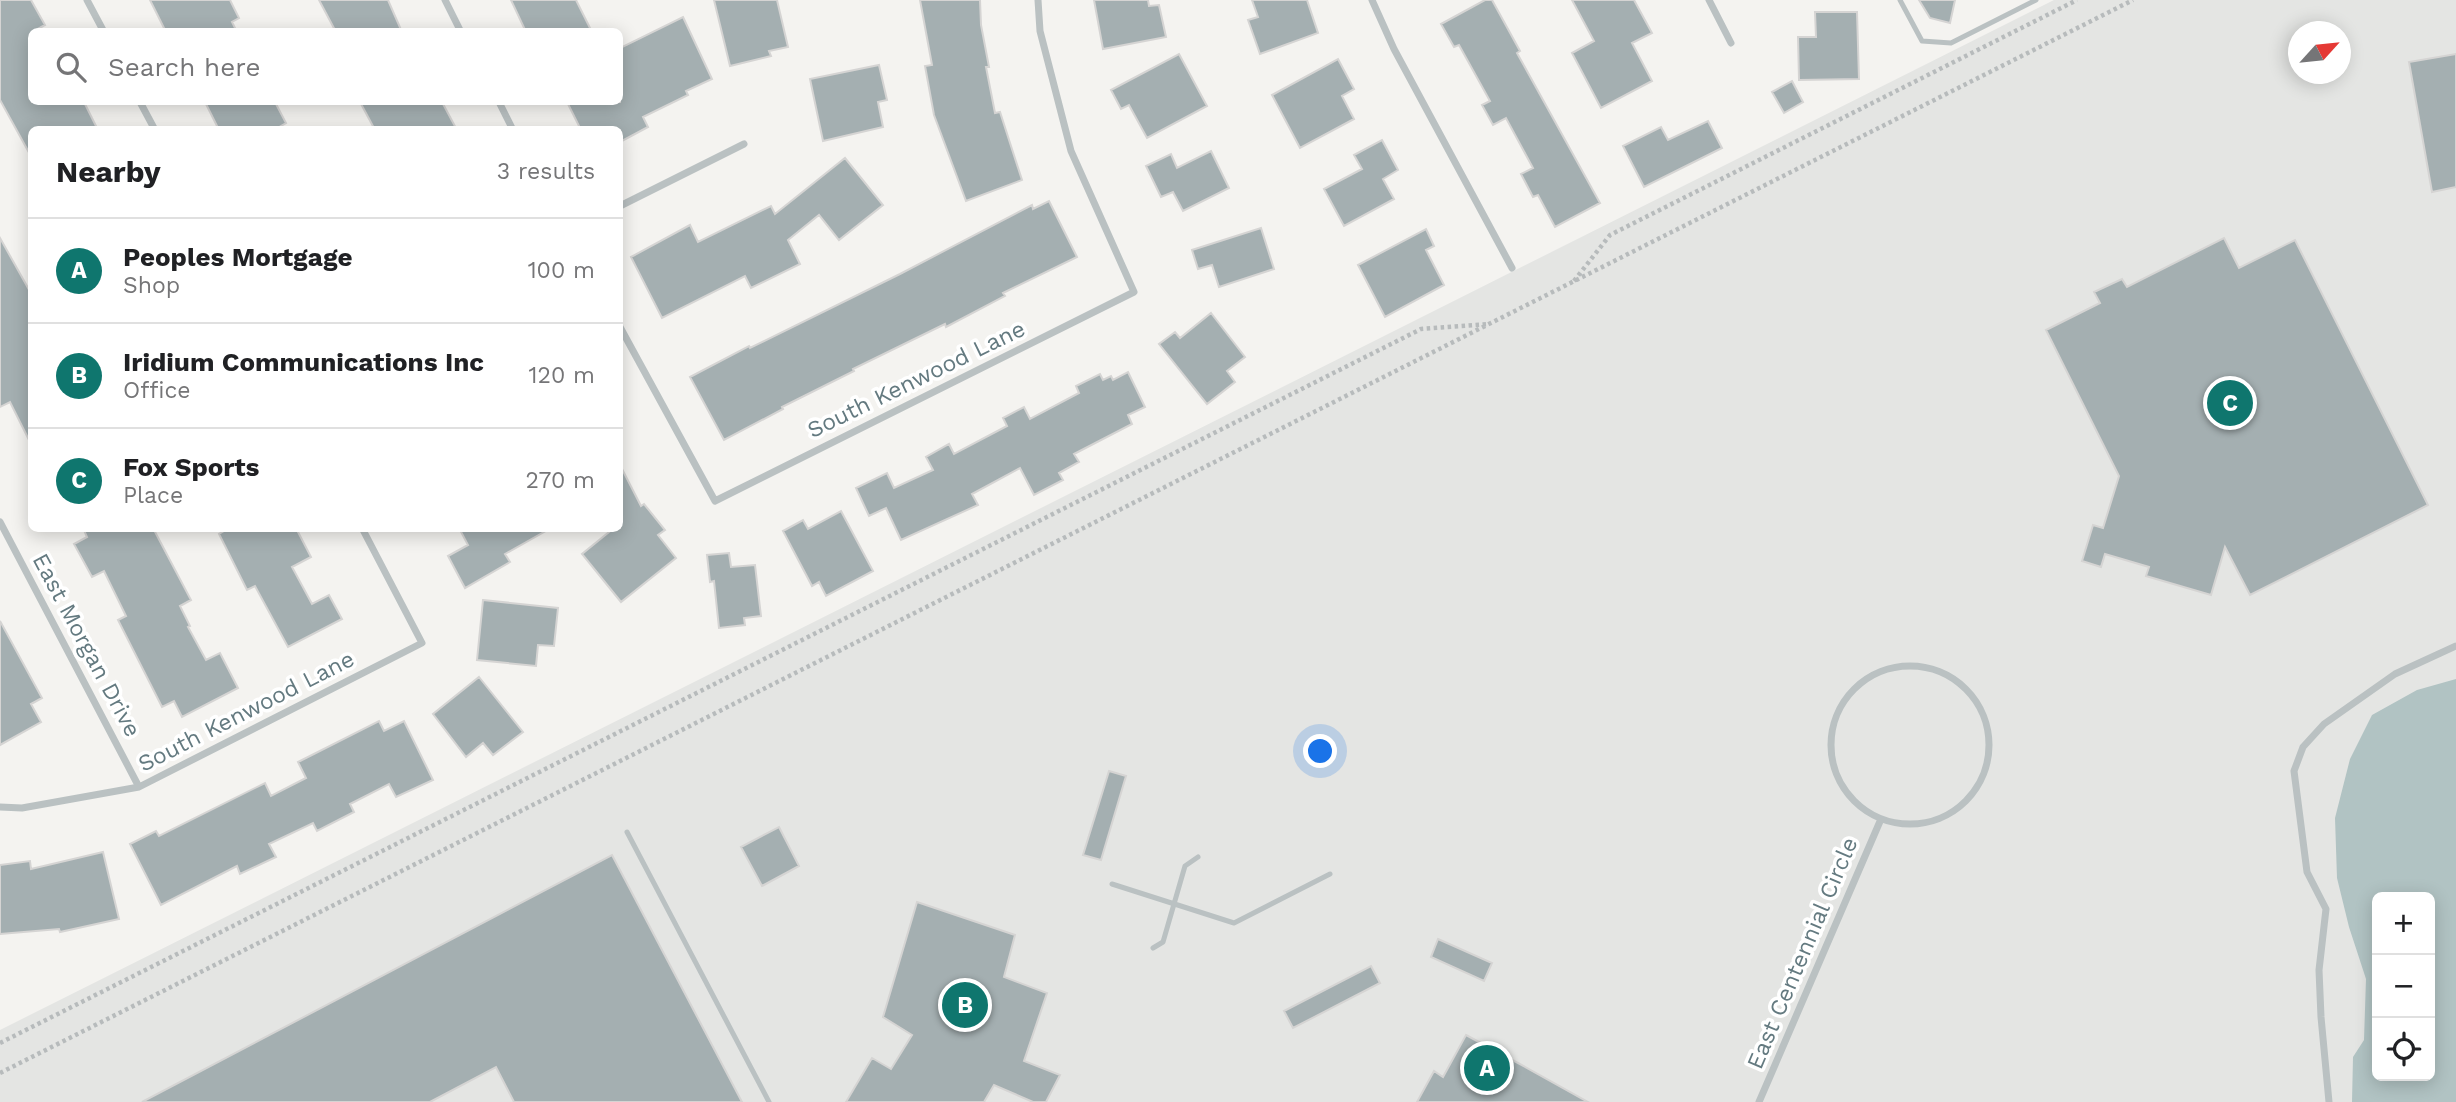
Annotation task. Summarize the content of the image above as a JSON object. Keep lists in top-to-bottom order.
{
  "streets": {
    "street": ["South Kenwood Lane", "East Morgan Drive", "East Centennial Circle"]
  },
  "crossings": [
    ["South Kenwood Lane", "East Morgan Drive"]
  ],
  "north": "top right",
  "page": {
    "search": "Search here",
    "heading": ["Nearby", "3 results"],
    "list": [
      {
        "mark": "A",
        "name": "Peoples Mortgage",
        "note": "Shop",
        "value": "100 m"
      },
      {
        "mark": "B",
        "name": "Iridium Communications Inc",
        "note": "Office",
        "value": "120 m"
      },
      {
        "mark": "C",
        "name": "Fox Sports",
        "note": "Place",
        "value": "270 m"
      }
    ],
    "pins": ["C", "B", "A"],
    "map_buttons": ["+", "−"]
  }
}
